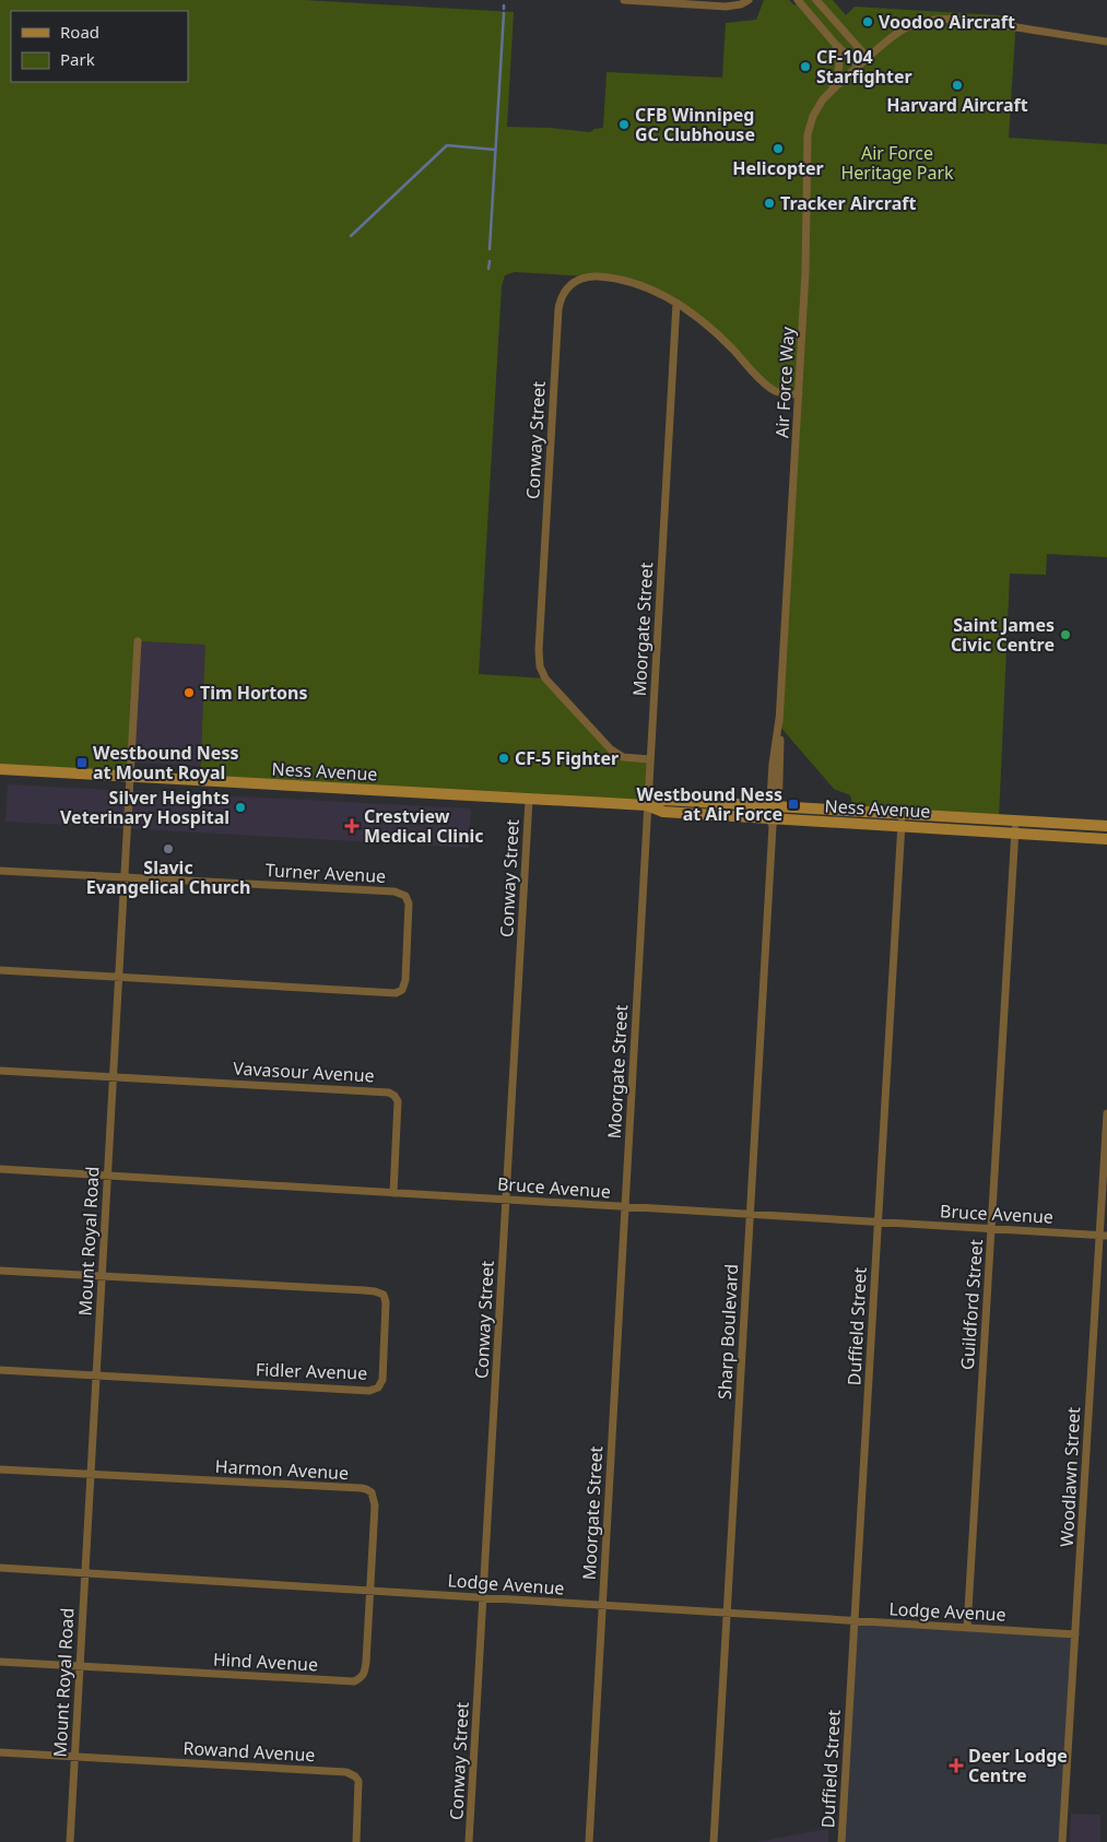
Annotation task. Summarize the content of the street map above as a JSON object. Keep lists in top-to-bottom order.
{
  "streets": {
    "main road": ["Ness Avenue"],
    "street": [
      "Air Force Way",
      "Conway Street",
      "Moorgate Street",
      "Turner Avenue",
      "Vavasour Avenue",
      "Bruce Avenue",
      "Mount Royal Road",
      "Guildford Street",
      "Duffield Street",
      "Sharp Boulevard",
      "Fidler Avenue",
      "Harmon Avenue",
      "Woodlawn Street",
      "Lodge Avenue",
      "Hind Avenue",
      "Rowand Avenue"
    ]
  },
  "crossings": [
    ["Air Force Way", "Ness Avenue"],
    ["Air Force Way", "Sharp Boulevard"],
    ["Conway Street", "Moorgate Street"],
    ["Conway Street", "Ness Avenue"],
    ["Conway Street", "Bruce Avenue"],
    ["Conway Street", "Lodge Avenue"],
    ["Moorgate Street", "Ness Avenue"],
    ["Moorgate Street", "Bruce Avenue"],
    ["Moorgate Street", "Lodge Avenue"],
    ["Ness Avenue", "Mount Royal Road"],
    ["Ness Avenue", "Guildford Street"],
    ["Ness Avenue", "Duffield Street"],
    ["Ness Avenue", "Sharp Boulevard"],
    ["Turner Avenue", "Mount Royal Road"],
    ["Vavasour Avenue", "Bruce Avenue"],
    ["Vavasour Avenue", "Mount Royal Road"],
    ["Bruce Avenue", "Mount Royal Road"],
    ["Bruce Avenue", "Guildford Street"],
    ["Bruce Avenue", "Duffield Street"],
    ["Bruce Avenue", "Sharp Boulevard"],
    ["Bruce Avenue", "Woodlawn Street"],
    ["Mount Royal Road", "Fidler Avenue"],
    ["Mount Royal Road", "Harmon Avenue"],
    ["Mount Royal Road", "Lodge Avenue"],
    ["Mount Royal Road", "Hind Avenue"],
    ["Mount Royal Road", "Rowand Avenue"],
    ["Guildford Street", "Lodge Avenue"],
    ["Duffield Street", "Lodge Avenue"],
    ["Sharp Boulevard", "Lodge Avenue"],
    ["Harmon Avenue", "Lodge Avenue"],
    ["Harmon Avenue", "Hind Avenue"],
    ["Woodlawn Street", "Lodge Avenue"],
    ["Lodge Avenue", "Hind Avenue"]
  ],
  "parks": ["Air Force Heritage Park"],
  "places": {
    "other": [
      "Voodoo Aircraft",
      "CF-104 Starfighter",
      "Harvard Aircraft",
      "CFB Winnipeg GC Clubhouse",
      "Helicopter",
      "Tracker Aircraft",
      "Saint James Civic Centre",
      "Tim Hortons",
      "CF-5 Fighter",
      "Silver Heights Veterinary Hospital",
      "Slavic Evangelical Church"
    ],
    "transit": ["Westbound Ness at Mount Royal", "Westbound Ness at Air Force"],
    "health": ["Crestview Medical Clinic", "Deer Lodge Centre"]
  },
  "legend": ["Road", "Park"]
}
